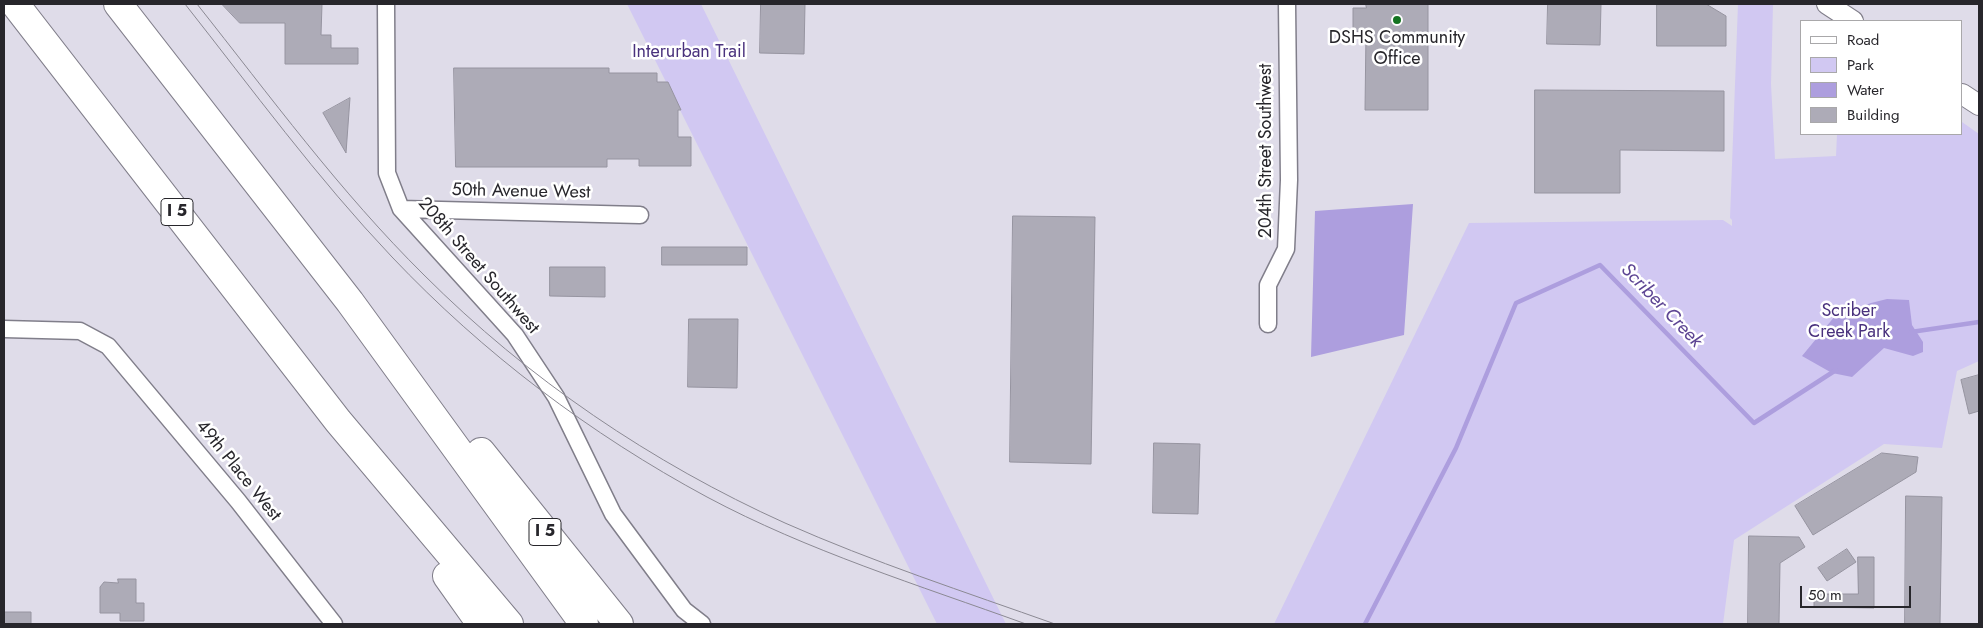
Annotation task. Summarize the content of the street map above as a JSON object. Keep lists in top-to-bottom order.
{
  "streets": {
    "highway": ["I 5"],
    "street": [
      "204th Street Southwest",
      "50th Avenue West",
      "208th Street Southwest",
      "49th Place West"
    ]
  },
  "crossings": [
    ["50th Avenue West", "208th Street Southwest"]
  ],
  "water": ["Scriber Creek"],
  "parks": ["Interurban Trail", "Scriber Creek Park"],
  "places": ["DSHS Community Office"],
  "legend": [
    "Road",
    "Park",
    "Water",
    "Building"
  ],
  "scale_bar": "50 m"
}
